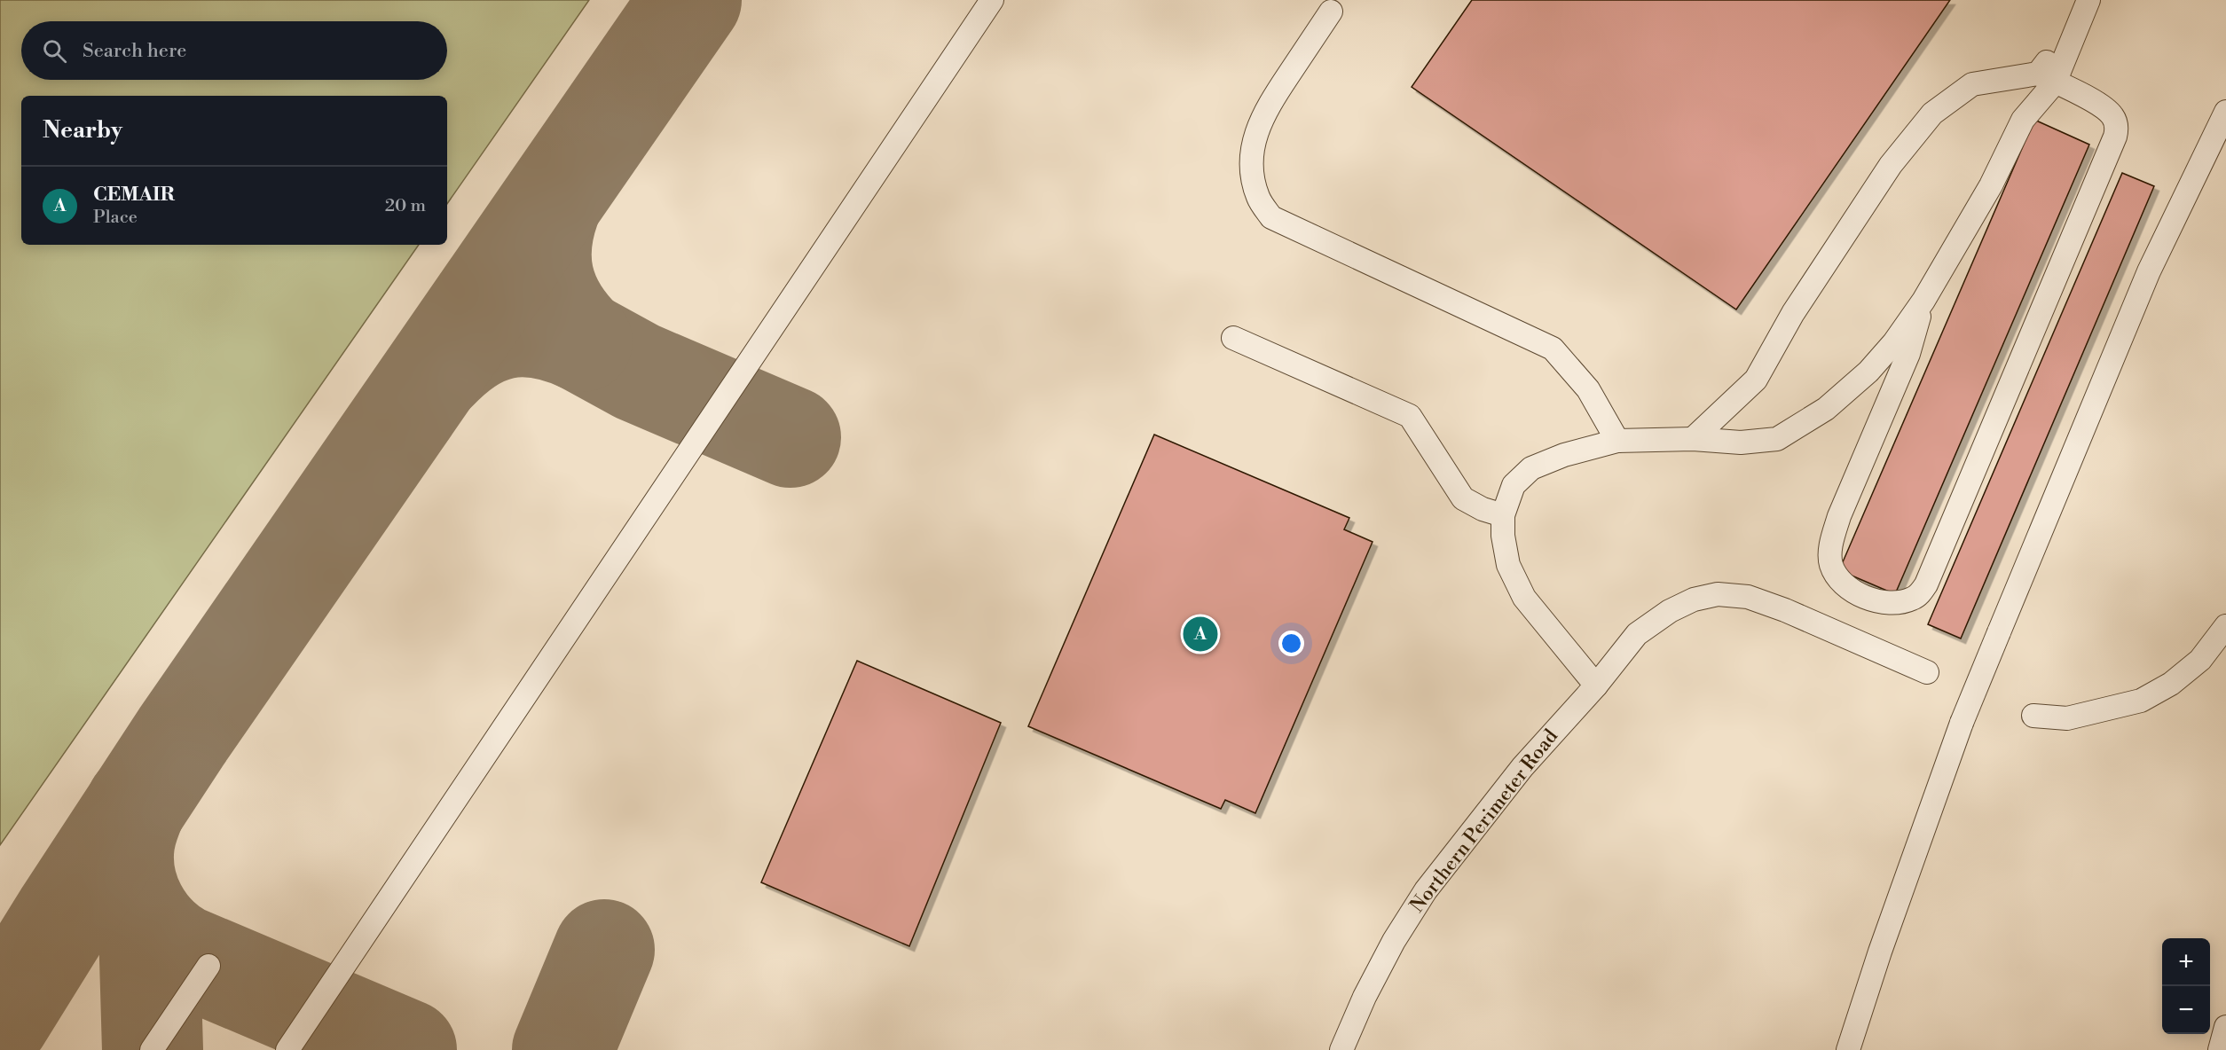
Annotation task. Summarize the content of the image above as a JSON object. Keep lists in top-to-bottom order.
{
  "streets": {
    "lane": ["Northern Perimeter Road"]
  },
  "page": {
    "search": "Search here",
    "heading": "Nearby",
    "list": [
      {
        "mark": "A",
        "name": "CEMAIR",
        "note": "Place",
        "value": "20 m"
      }
    ],
    "pins": "A",
    "map_buttons": ["+", "−"]
  }
}
